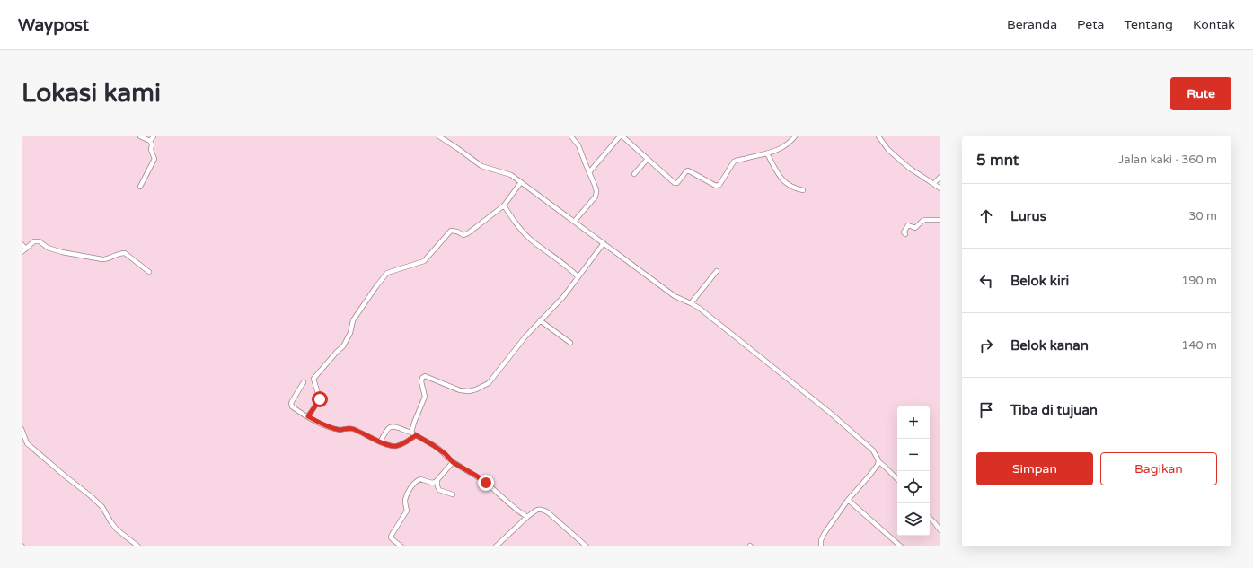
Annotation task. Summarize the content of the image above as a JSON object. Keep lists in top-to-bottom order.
{
  "page": {
    "header": "Waypost",
    "nav": [
      "Beranda",
      "Peta",
      "Tentang",
      "Kontak"
    ],
    "buttons": [
      "Rute",
      ["Simpan", "Bagikan"]
    ],
    "title": "Lokasi kami",
    "heading": ["5 mnt", "Jalan kaki · 360 m"],
    "list": [
      ["Lurus", "30 m"],
      ["Belok kiri", "190 m"],
      ["Belok kanan", "140 m"],
      "Tiba di tujuan"
    ],
    "map_buttons": ["+", "−"]
  }
}
